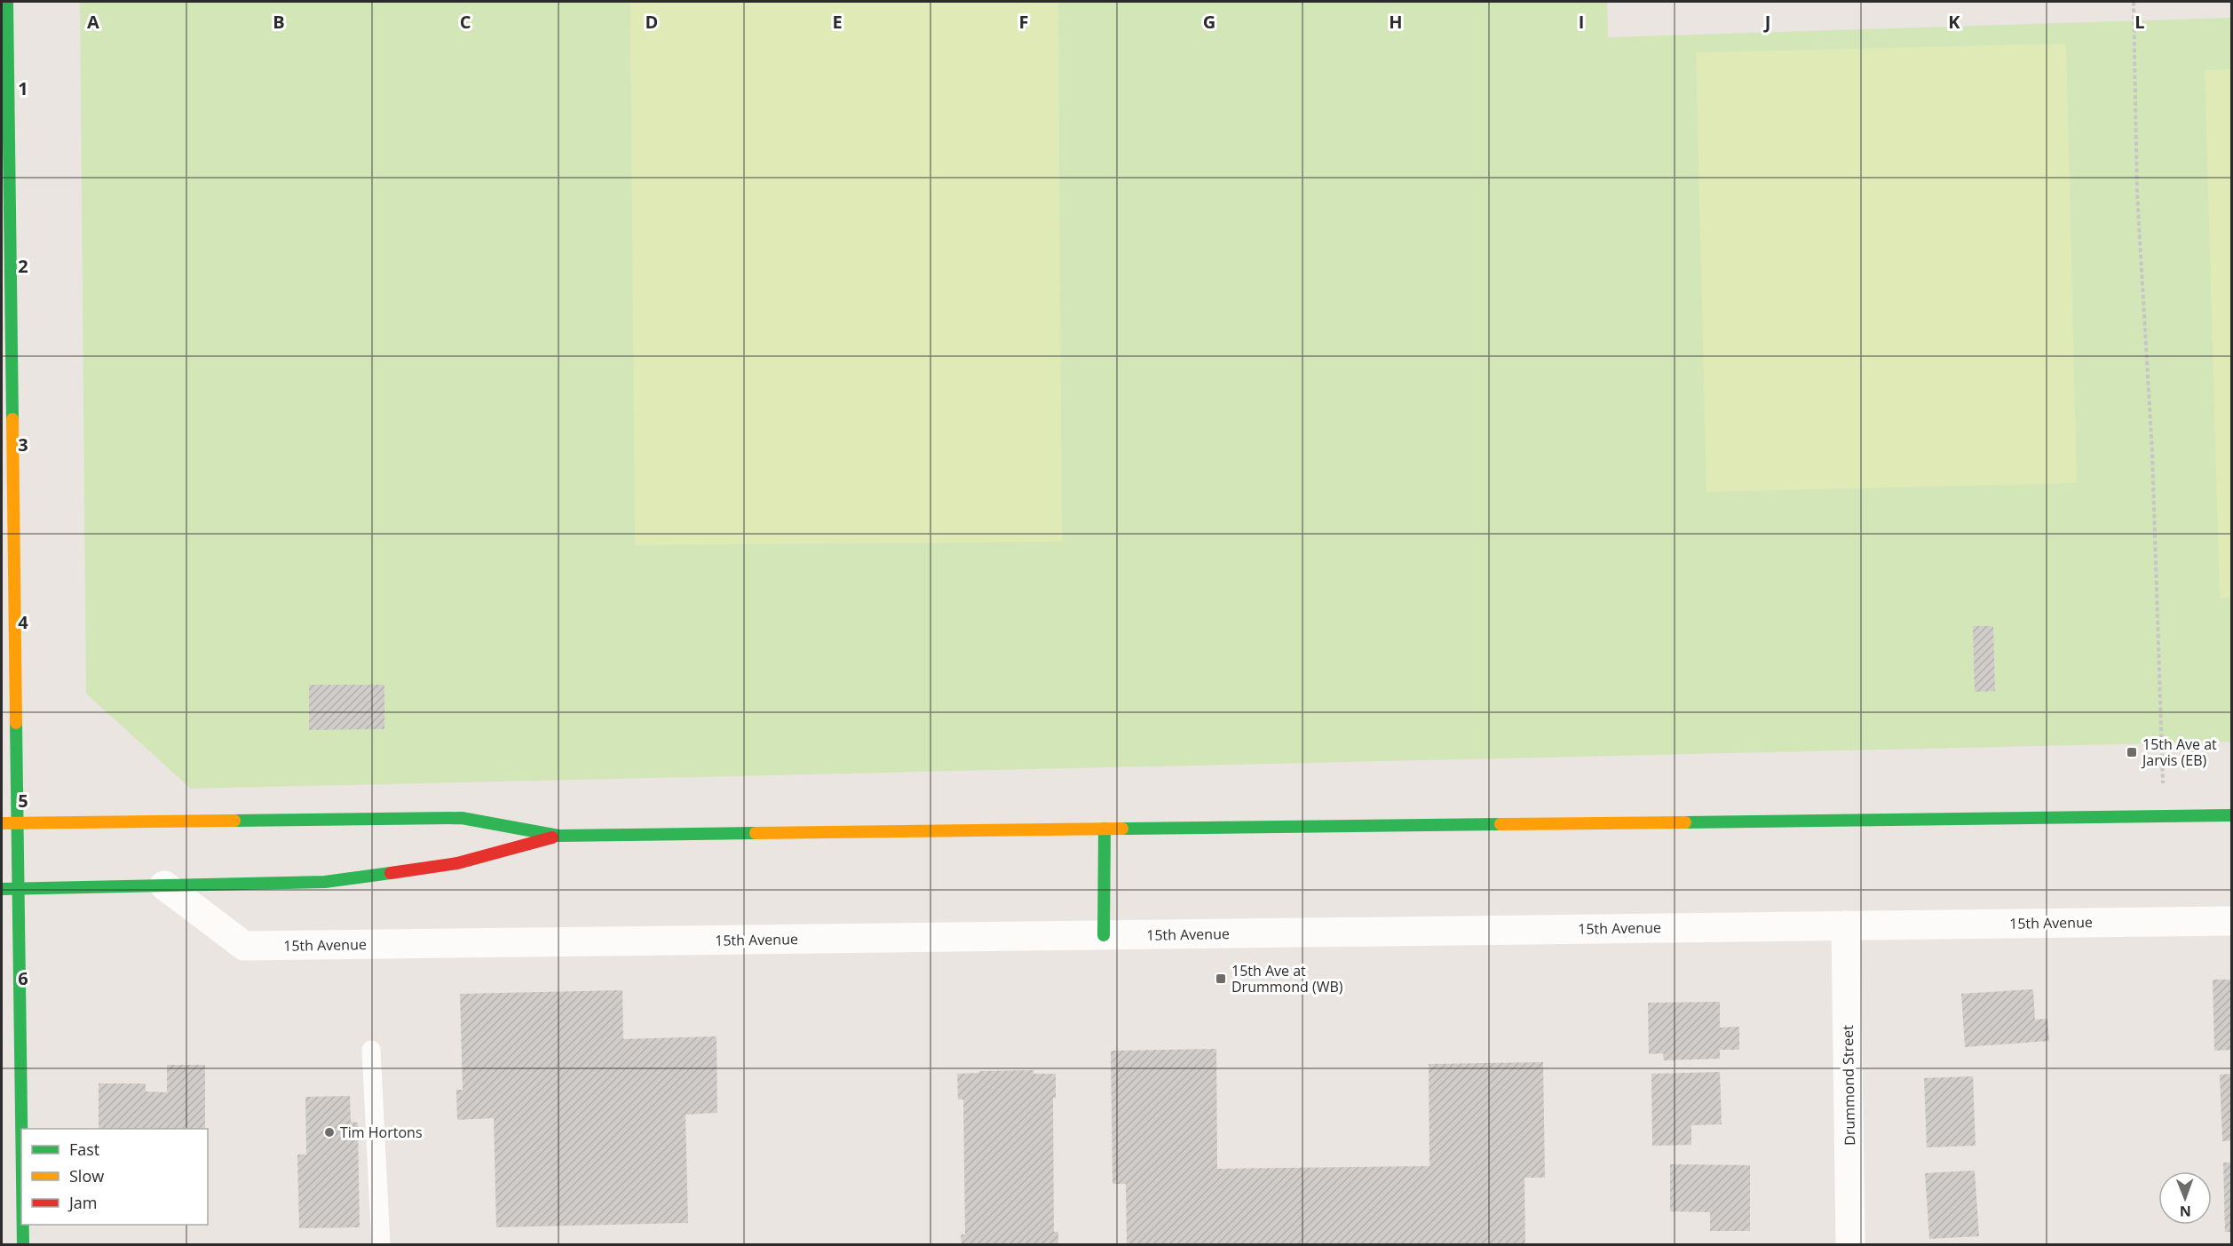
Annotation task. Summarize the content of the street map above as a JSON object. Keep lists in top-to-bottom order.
{
  "streets": {
    "street": ["15th Avenue", "Drummond Street"]
  },
  "crossings": [
    ["15th Avenue", "Drummond Street"]
  ],
  "places": {
    "transit": ["15th Ave at Jarvis (EB)", "15th Ave at Drummond (WB)"],
    "other": ["Tim Hortons"]
  },
  "legend": ["Fast", "Slow", "Jam"],
  "north": "bottom",
  "grid": {
    "columns": [
      "A",
      "B",
      "C",
      "D",
      "E",
      "F",
      "G",
      "H",
      "I",
      "J",
      "K",
      "L"
    ],
    "rows": [
      "1",
      "2",
      "3",
      "4",
      "5",
      "6"
    ]
  }
}
